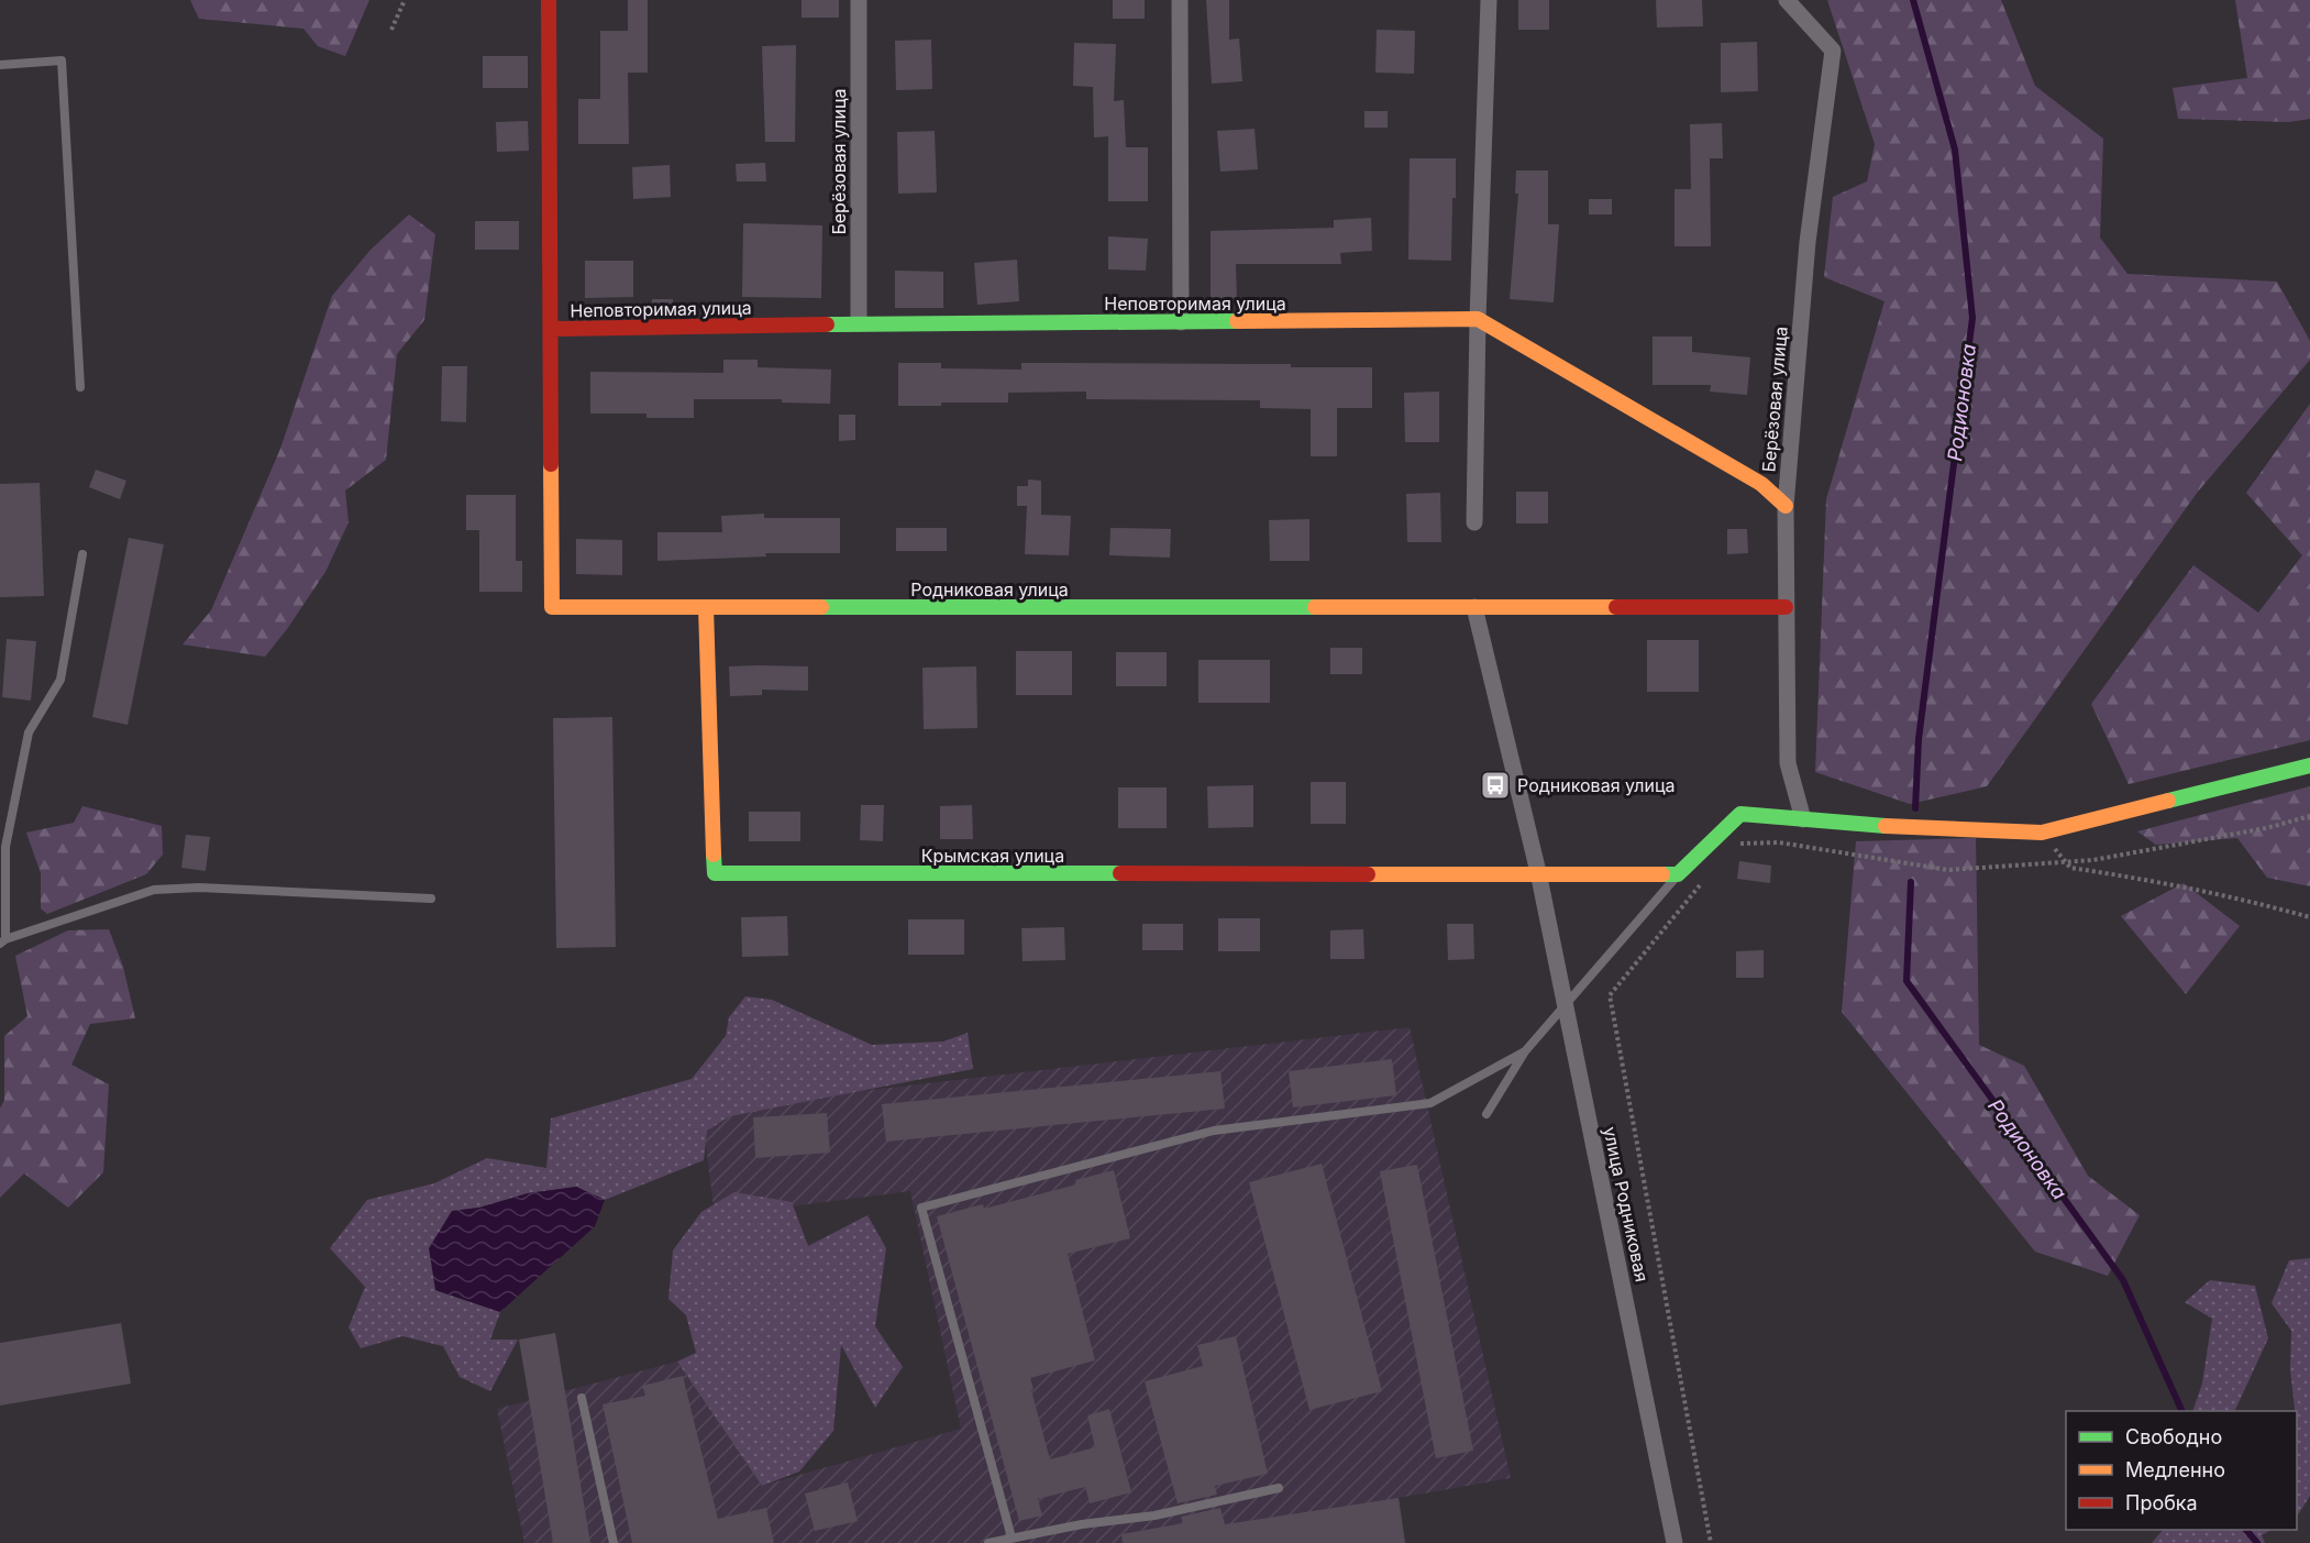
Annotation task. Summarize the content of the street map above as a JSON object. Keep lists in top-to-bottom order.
{
  "streets": {
    "street": [
      "Берёзовая улица",
      "Неповторимая улица",
      "Родниковая улица",
      "Крымская улица",
      "улица Родниковая"
    ]
  },
  "crossings": [
    ["Берёзовая улица", "Неповторимая улица"],
    ["Берёзовая улица", "Родниковая улица"],
    ["Неповторимая улица", "Родниковая улица"],
    ["Родниковая улица", "Крымская улица"],
    ["Родниковая улица", "улица Родниковая"],
    ["Крымская улица", "улица Родниковая"]
  ],
  "water": ["Родионовка"],
  "places": {
    "bus stop": ["Родниковая улица"]
  },
  "legend": ["Свободно", "Медленно", "Пробка"]
}
